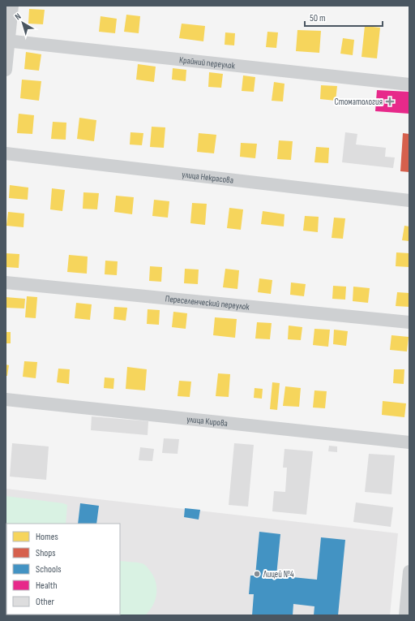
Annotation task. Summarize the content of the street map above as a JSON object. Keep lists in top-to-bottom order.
{
  "streets": {
    "street": [
      "Крайний переулок",
      "улица Некрасова",
      "Переселенческий переулок",
      "улица Кирова"
    ]
  },
  "places": {
    "health": ["Стоматология"],
    "other": ["Лицей №4"]
  },
  "legend": [
    "Homes",
    "Shops",
    "Schools",
    "Health",
    "Other"
  ],
  "scale_bar": "50 m",
  "north": "top left"
}
